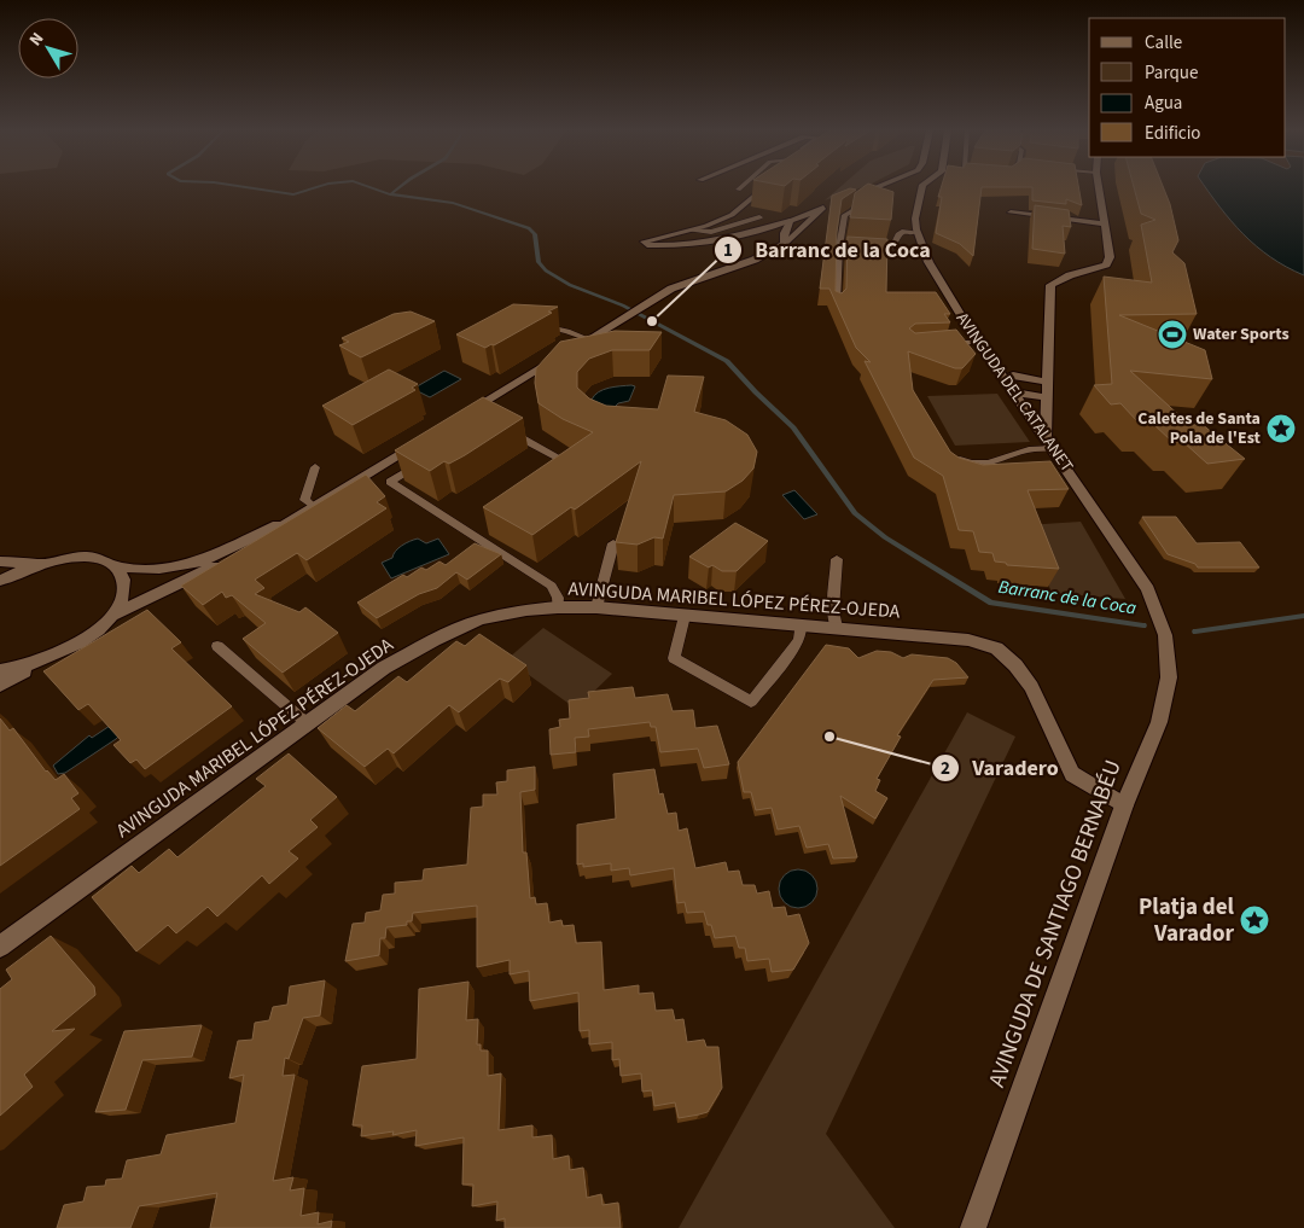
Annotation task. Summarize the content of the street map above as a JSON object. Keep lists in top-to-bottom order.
{
  "streets": {
    "street": ["AVINGUDA DEL CATALANET", "AVINGUDA MARIBEL LÓPEZ PÉREZ-OJEDA", "AVINGUDA DE SANTIAGO BERNABÉU"]
  },
  "crossings": [
    ["AVINGUDA DEL CATALANET", "AVINGUDA DE SANTIAGO BERNABÉU"],
    ["AVINGUDA MARIBEL LÓPEZ PÉREZ-OJEDA", "AVINGUDA DE SANTIAGO BERNABÉU"]
  ],
  "water": ["Barranc de la Coca"],
  "places": {
    "other": ["Barranc de la Coca", "Varadero"],
    "sports": ["Water Sports"],
    "place": ["Caletes de Santa Pola de l'Est", "Platja del Varador"]
  },
  "legend": [
    "Calle",
    "Parque",
    "Agua",
    "Edificio"
  ],
  "north": "top left"
}
